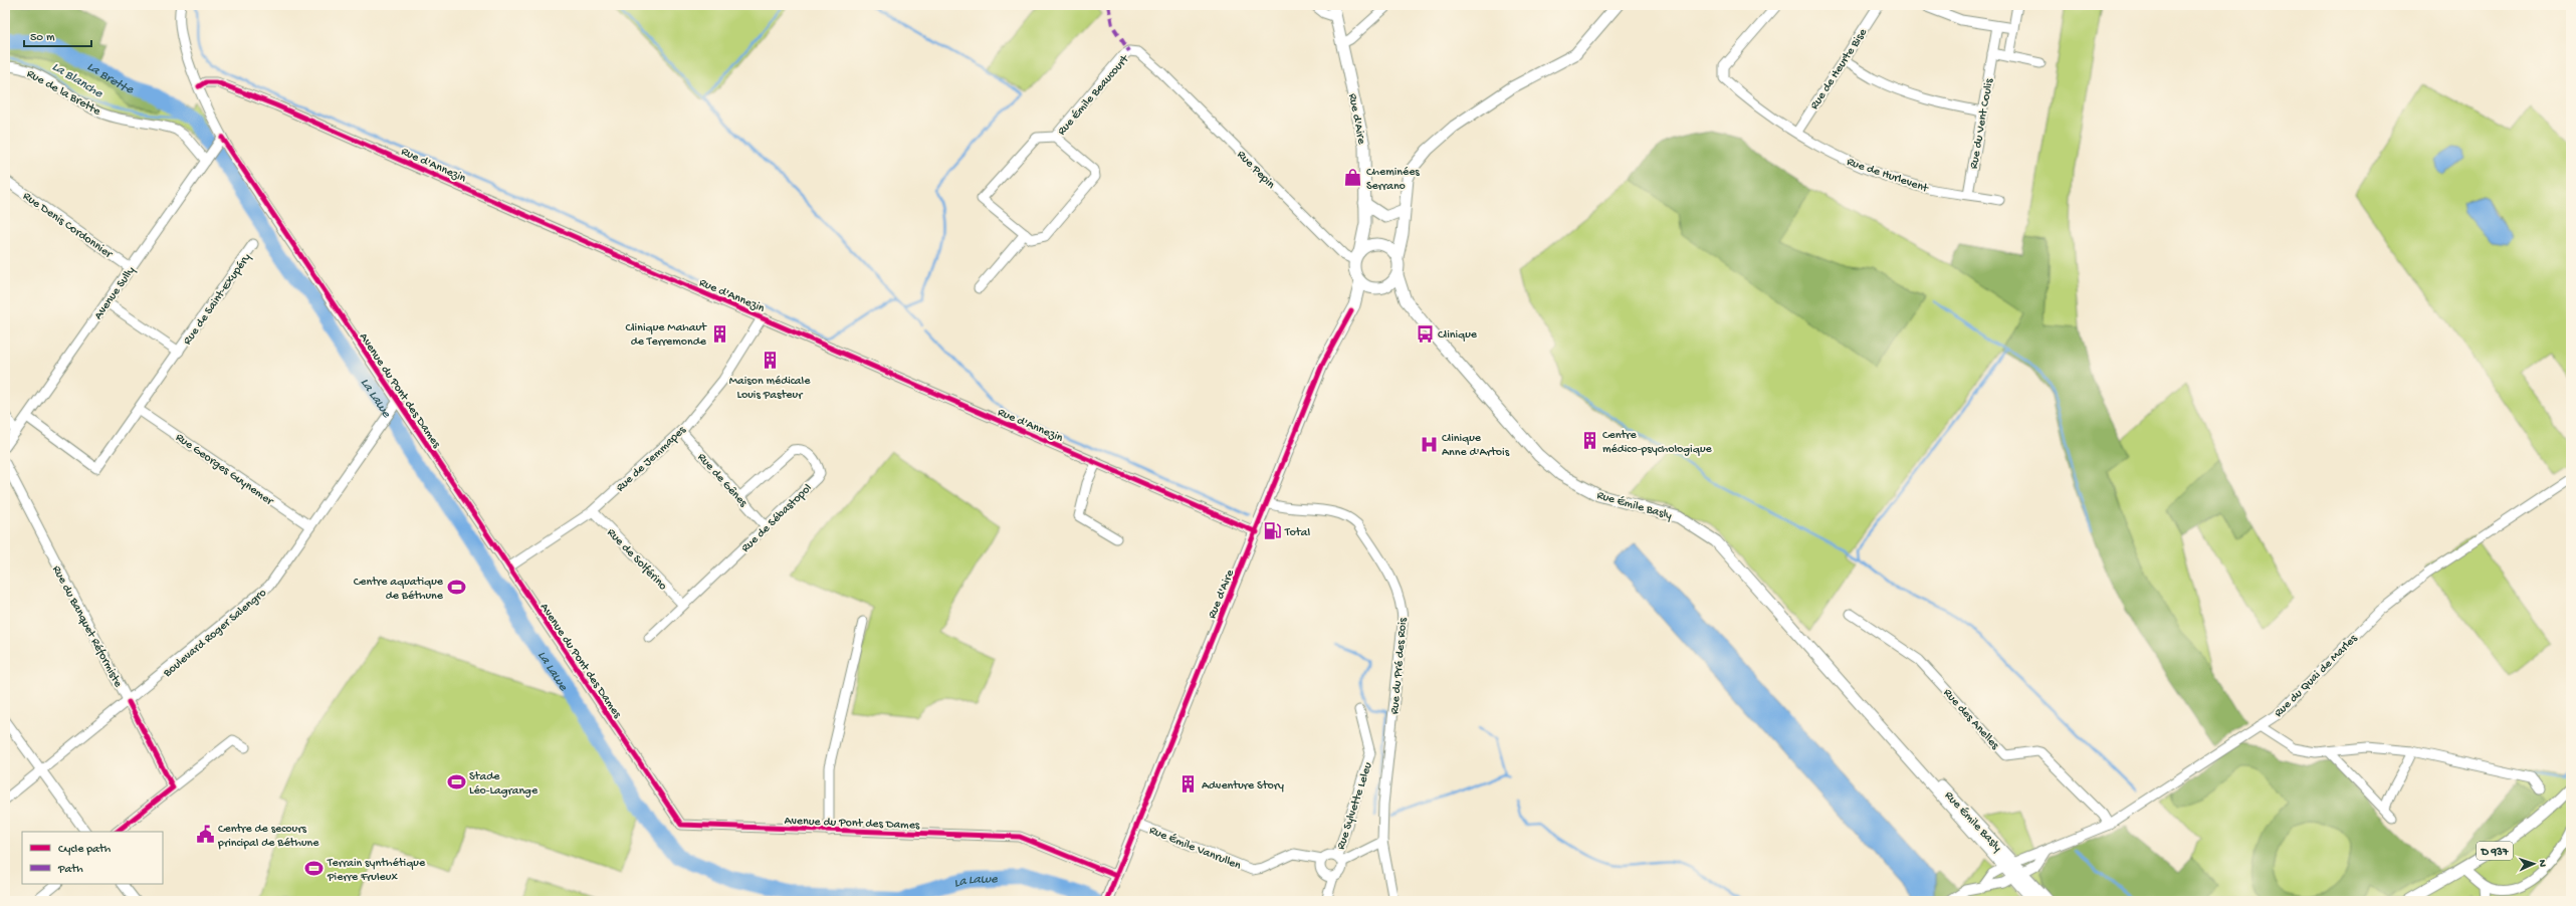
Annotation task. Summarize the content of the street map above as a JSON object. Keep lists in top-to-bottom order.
{
  "streets": {
    "main road": ["Rue d'Aire", "Rue Émile Basly", "D 937"],
    "street": [
      "Rue de Heurte Bise",
      "Rue de la Brette",
      "Rue Émile Beaucourt",
      "Rue du Vent Coulis",
      "Rue d'Annezin",
      "Rue Pepin",
      "Rue de Hurlevent",
      "Rue Denis Cordonnier",
      "Avenue Sully",
      "Rue de Saint-Exupéry",
      "Avenue du Pont des Dames",
      "Rue de Jemmapes",
      "Rue Georges Guynemer",
      "Rue de Gênes",
      "Rue de Sébastopol",
      "Rue de Solférino",
      "Rue du Banquet Réformiste",
      "Boulevard Roger Salengro",
      "Rue du Pré des Rois",
      "Rue du Quai de Marles",
      "Rue des Anelles",
      "Rue Sylvette Leleu",
      "Rue Émile Vanrullen"
    ]
  },
  "crossings": [
    ["Rue de Heurte Bise", "Rue de Hurlevent"],
    ["Rue de la Brette", "Avenue Sully"],
    ["Rue Émile Beaucourt", "Rue Pepin"],
    ["Rue d'Aire", "Rue d'Annezin"],
    ["Rue d'Aire", "Rue Pepin"],
    ["Rue d'Aire", "Avenue du Pont des Dames"],
    ["Rue d'Aire", "Rue Émile Basly"],
    ["Rue d'Aire", "Rue du Pré des Rois"],
    ["Rue d'Aire", "Rue Émile Vanrullen"],
    ["Rue du Vent Coulis", "Rue de Hurlevent"],
    ["Rue d'Annezin", "Avenue du Pont des Dames"],
    ["Rue d'Annezin", "Rue de Jemmapes"],
    ["Rue Pepin", "Rue Émile Basly"],
    ["Rue Denis Cordonnier", "Avenue Sully"],
    ["Avenue Sully", "Rue de Saint-Exupéry"],
    ["Avenue Sully", "Avenue du Pont des Dames"],
    ["Rue de Saint-Exupéry", "Rue Georges Guynemer"],
    ["Avenue du Pont des Dames", "Rue de Jemmapes"],
    ["Avenue du Pont des Dames", "Boulevard Roger Salengro"],
    ["Rue de Jemmapes", "Rue de Gênes"],
    ["Rue de Jemmapes", "Rue de Solférino"],
    ["Rue Georges Guynemer", "Boulevard Roger Salengro"],
    ["Rue de Gênes", "Rue de Sébastopol"],
    ["Rue Émile Basly", "Rue du Quai de Marles"],
    ["Rue de Sébastopol", "Rue de Solférino"],
    ["Rue du Banquet Réformiste", "Boulevard Roger Salengro"],
    ["Rue du Quai de Marles", "Rue des Anelles"],
    ["Rue Sylvette Leleu", "Rue Émile Vanrullen"]
  ],
  "water": ["La Brette", "La Blanche", "La Lawe"],
  "places": {
    "shop": ["Cheminées Serrano"],
    "building": [
      "Clinique Mahaut de Terremonde",
      "Maison médicale Louis Pasteur",
      "Centre médico-psychologique",
      "Adventure Story"
    ],
    "bus stop": ["Clinique"],
    "hospital": ["Clinique Anne d'Artois"],
    "fuel station": ["Total"],
    "sports": ["Centre aquatique de Béthune", "Stade Léo-Lagrange", "Terrain synthétique Pierre Fruleux"],
    "public building": ["Centre de secours principal de Béthune"]
  },
  "legend": ["Cycle path", "Path"],
  "scale_bar": "50 m",
  "north": "right"
}
